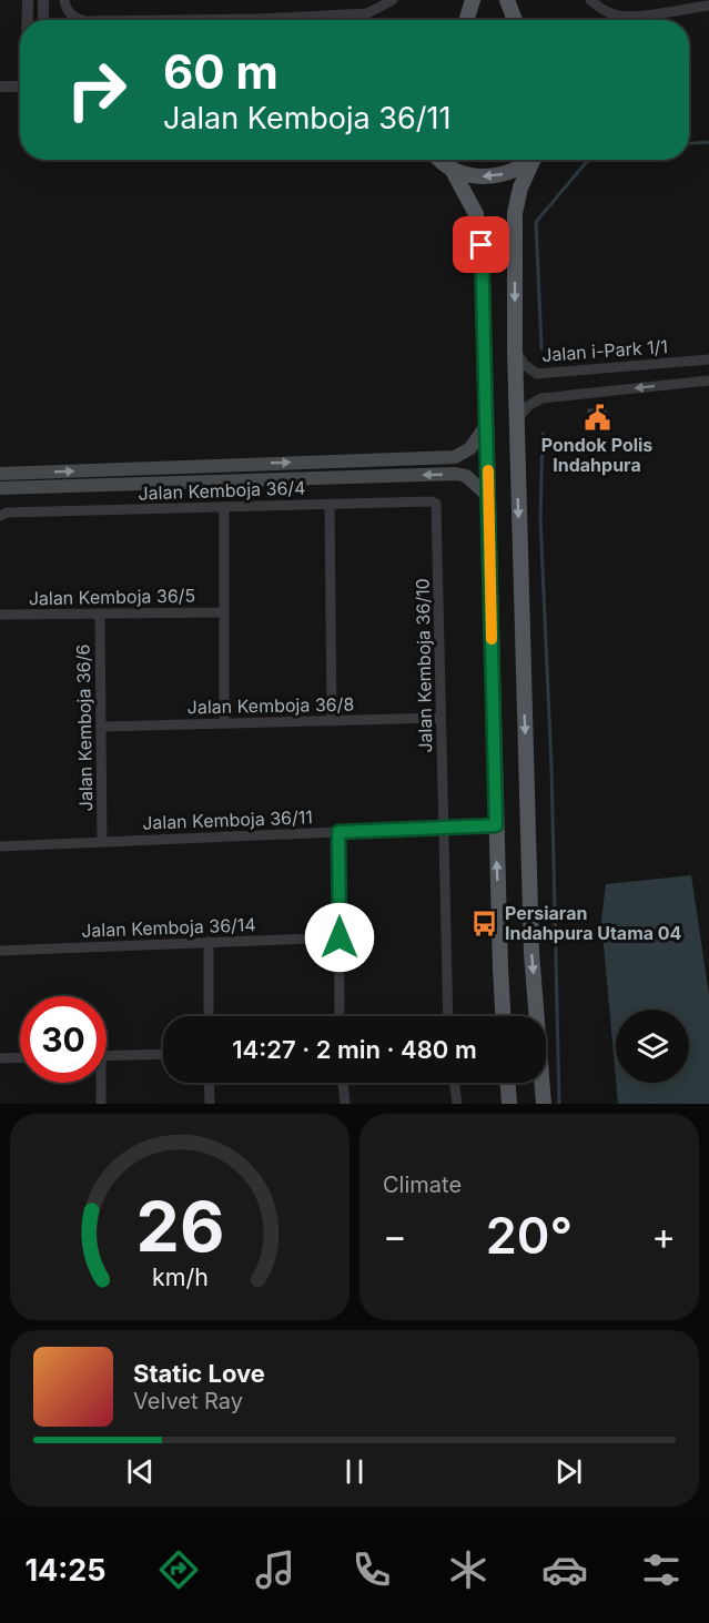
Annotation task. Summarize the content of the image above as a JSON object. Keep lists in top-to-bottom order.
{
  "streets": {
    "street": [
      "Jalan i-Park 1/1",
      "Jalan Kemboja 36/4",
      "Jalan Kemboja 36/5",
      "Jalan Kemboja 36/10",
      "Jalan Kemboja 36/8",
      "Jalan Kemboja 36/6",
      "Jalan Kemboja 36/11",
      "Jalan Kemboja 36/14"
    ]
  },
  "crossings": [
    ["Jalan Kemboja 36/4", "Jalan Kemboja 36/10"],
    ["Jalan Kemboja 36/5", "Jalan Kemboja 36/6"],
    ["Jalan Kemboja 36/10", "Jalan Kemboja 36/8"],
    ["Jalan Kemboja 36/10", "Jalan Kemboja 36/11"],
    ["Jalan Kemboja 36/8", "Jalan Kemboja 36/6"],
    ["Jalan Kemboja 36/6", "Jalan Kemboja 36/11"]
  ],
  "places": {
    "public building": ["Pondok Polis Indahpura"],
    "bus stop": ["Persiaran Indahpura Utama 04"]
  },
  "page": {
    "turn": ["60 m", "Jalan Kemboja 36/11"],
    "limit": "30",
    "trip": "14:27 · 2 min · 480 m",
    "tile": "Climate",
    "heat": ["−", "20°", "+"],
    "song": ["Static Love", "Velvet Ray"],
    "tabs": "14:25",
    "gauge": ["26", "km/h"]
  }
}
